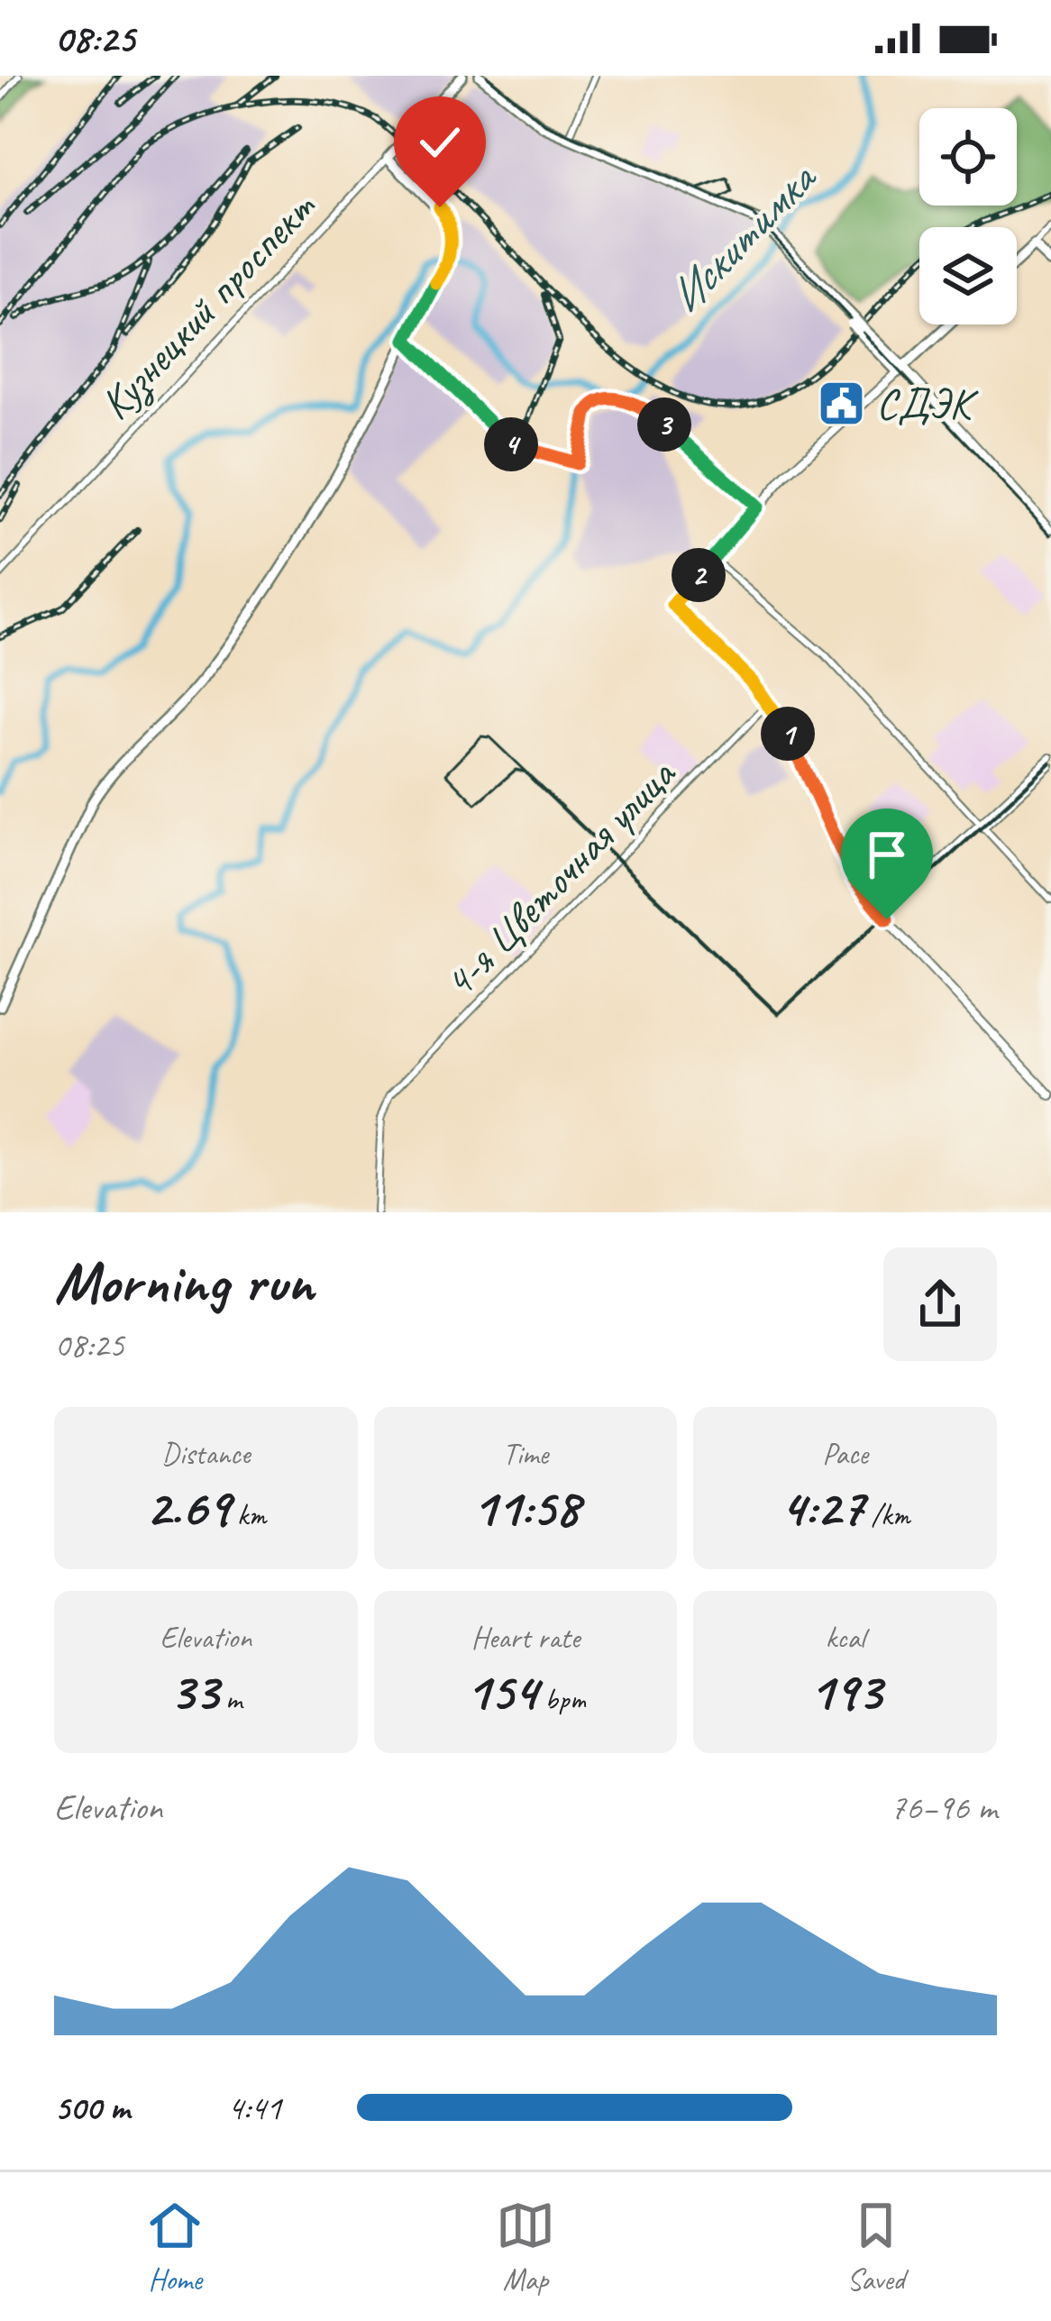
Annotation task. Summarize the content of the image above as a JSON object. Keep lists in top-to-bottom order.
{
  "streets": {
    "main road": ["Кузнецкий проспект"],
    "street": ["4-я Цветочная улица"]
  },
  "water": ["Искитимка"],
  "places": {
    "public building": ["СДЭК"]
  },
  "page": {
    "status": "08:25",
    "pins": [
      "3",
      "4",
      "2",
      "1"
    ],
    "heading": ["Morning run", "08:25"],
    "stats": [
      ["Distance", "2.69 km"],
      ["Time", "11:58"],
      ["Pace", "4:27 /km"],
      ["Elevation", "33 m"],
      ["Heart rate", "154 bpm"],
      ["kcal", "193"]
    ],
    "chart": ["Elevation", "76–96 m"],
    "list": [
      {
        "name": "500 m",
        "note": "4:41"
      }
    ],
    "tabs": ["Home", "Map", "Saved"]
  }
}
